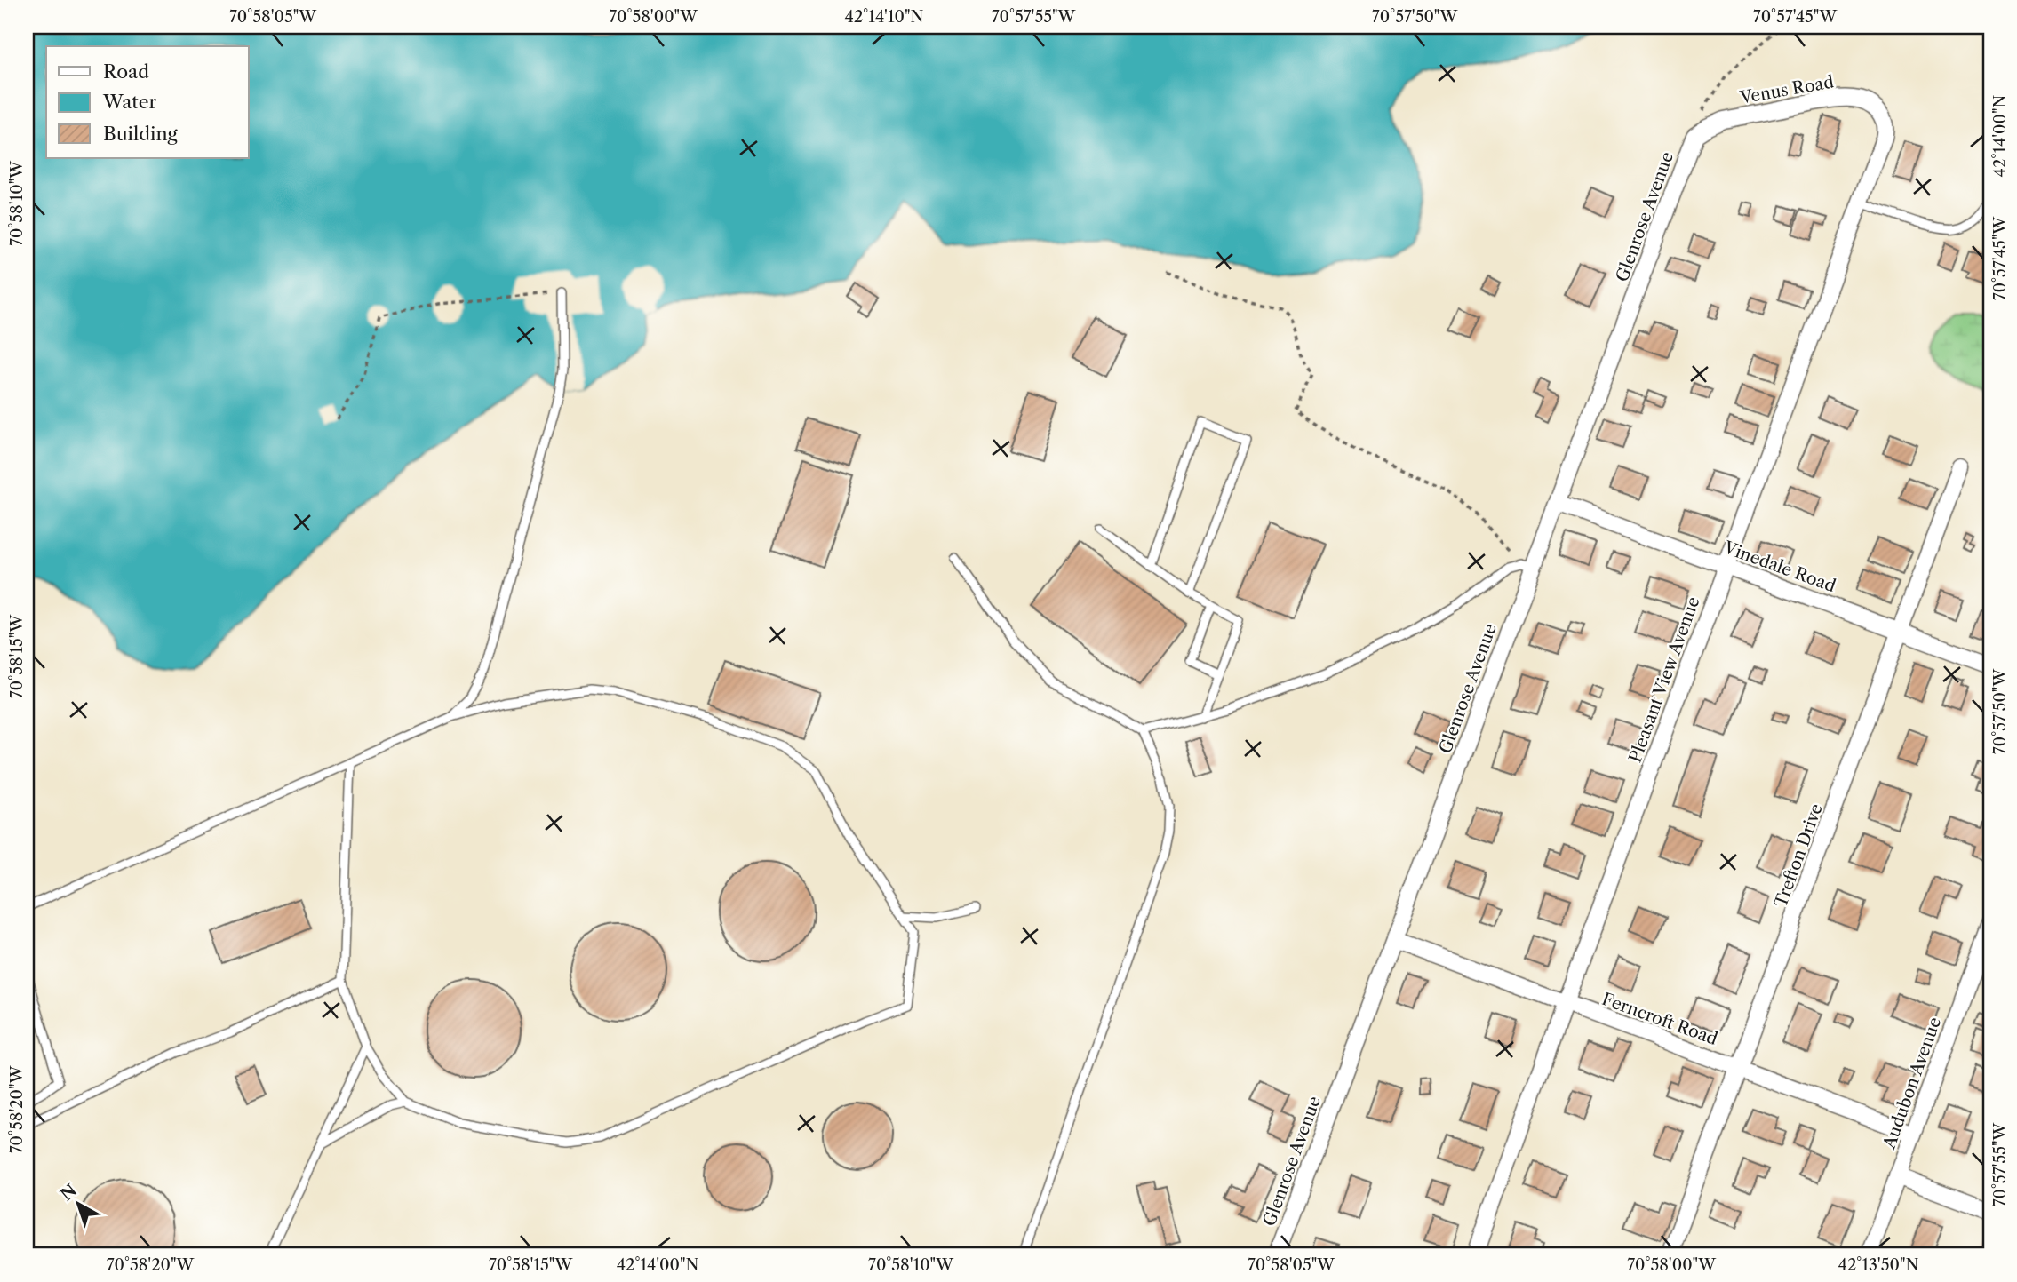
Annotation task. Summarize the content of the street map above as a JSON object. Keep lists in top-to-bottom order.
{
  "streets": {
    "street": [
      "Venus Road",
      "Glenrose Avenue",
      "Vinedale Road",
      "Pleasant View Avenue",
      "Trefton Drive",
      "Ferncroft Road",
      "Audubon Avenue"
    ]
  },
  "crossings": [
    ["Venus Road", "Glenrose Avenue"],
    ["Venus Road", "Pleasant View Avenue"],
    ["Glenrose Avenue", "Vinedale Road"],
    ["Glenrose Avenue", "Ferncroft Road"],
    ["Vinedale Road", "Pleasant View Avenue"],
    ["Vinedale Road", "Trefton Drive"],
    ["Pleasant View Avenue", "Ferncroft Road"],
    ["Trefton Drive", "Ferncroft Road"],
    ["Ferncroft Road", "Audubon Avenue"]
  ],
  "legend": ["Road", "Water", "Building"],
  "north": "top left",
  "coordinates": [
    "70°58'05\"W",
    "70°58'00\"W",
    "42°14'10\"N",
    "70°57'55\"W",
    "70°57'50\"W",
    "70°57'45\"W",
    "42°14'00\"N",
    "70°58'10\"W",
    "70°58'15\"W",
    "70°58'20\"W",
    "42°13'50\"N"
  ]
}
